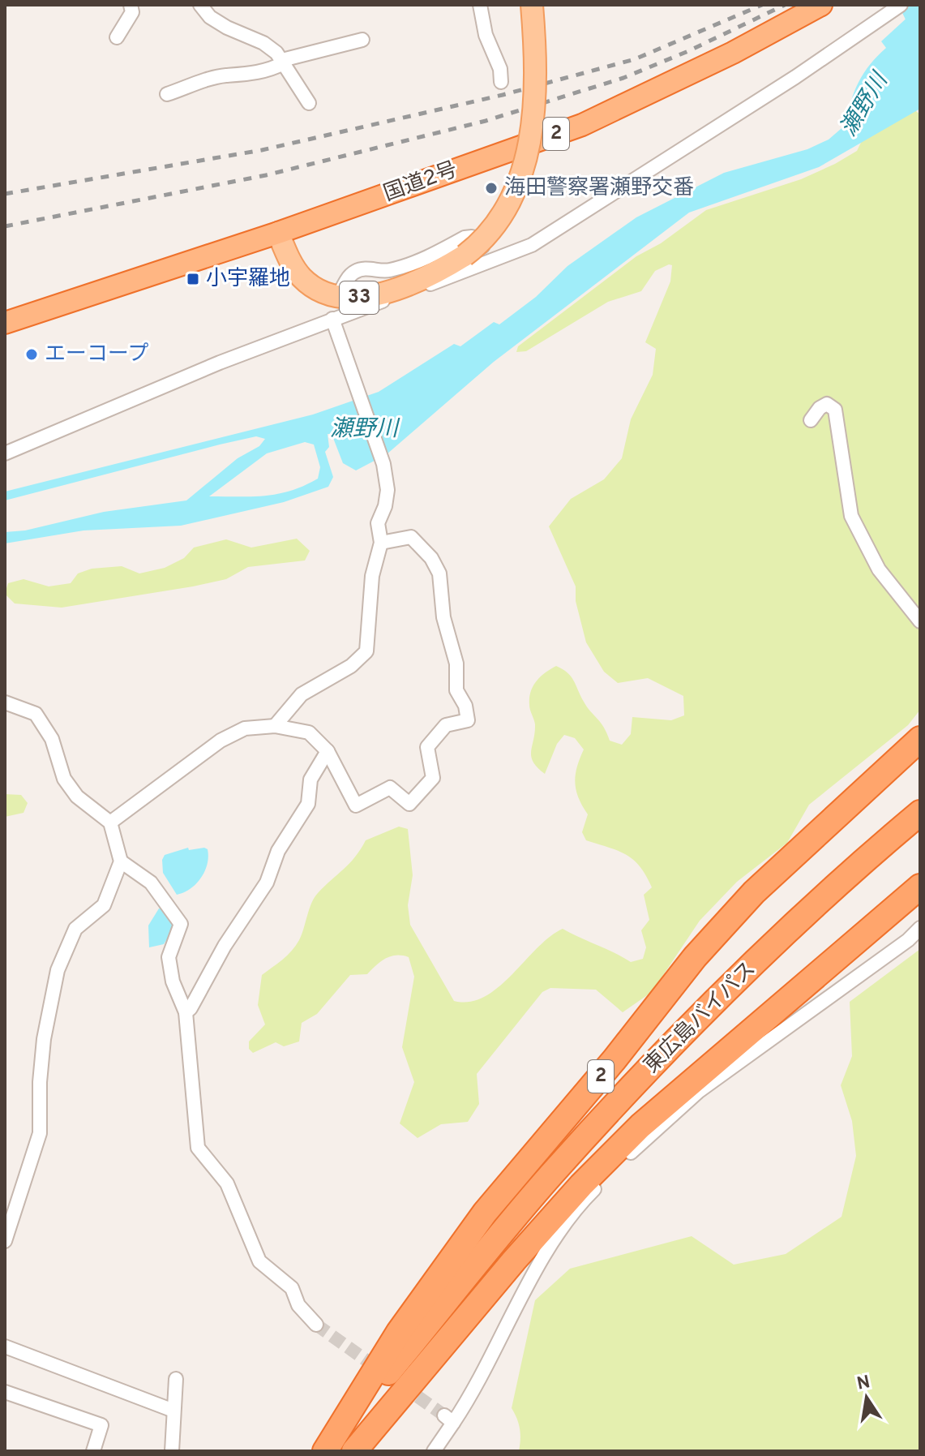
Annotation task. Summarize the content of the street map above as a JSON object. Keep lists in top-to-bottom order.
{
  "streets": {
    "highway": ["2", "国道2号", "東広島バイパス"],
    "main road": ["33"]
  },
  "crossings": [
    ["2", "東広島バイパス"],
    ["国道2号", "33"]
  ],
  "water": ["瀬野川"],
  "places": {
    "other": ["海田警察署瀬野交番", "エーコープ"],
    "transit": ["小宇羅地"]
  },
  "north": "top"
}
